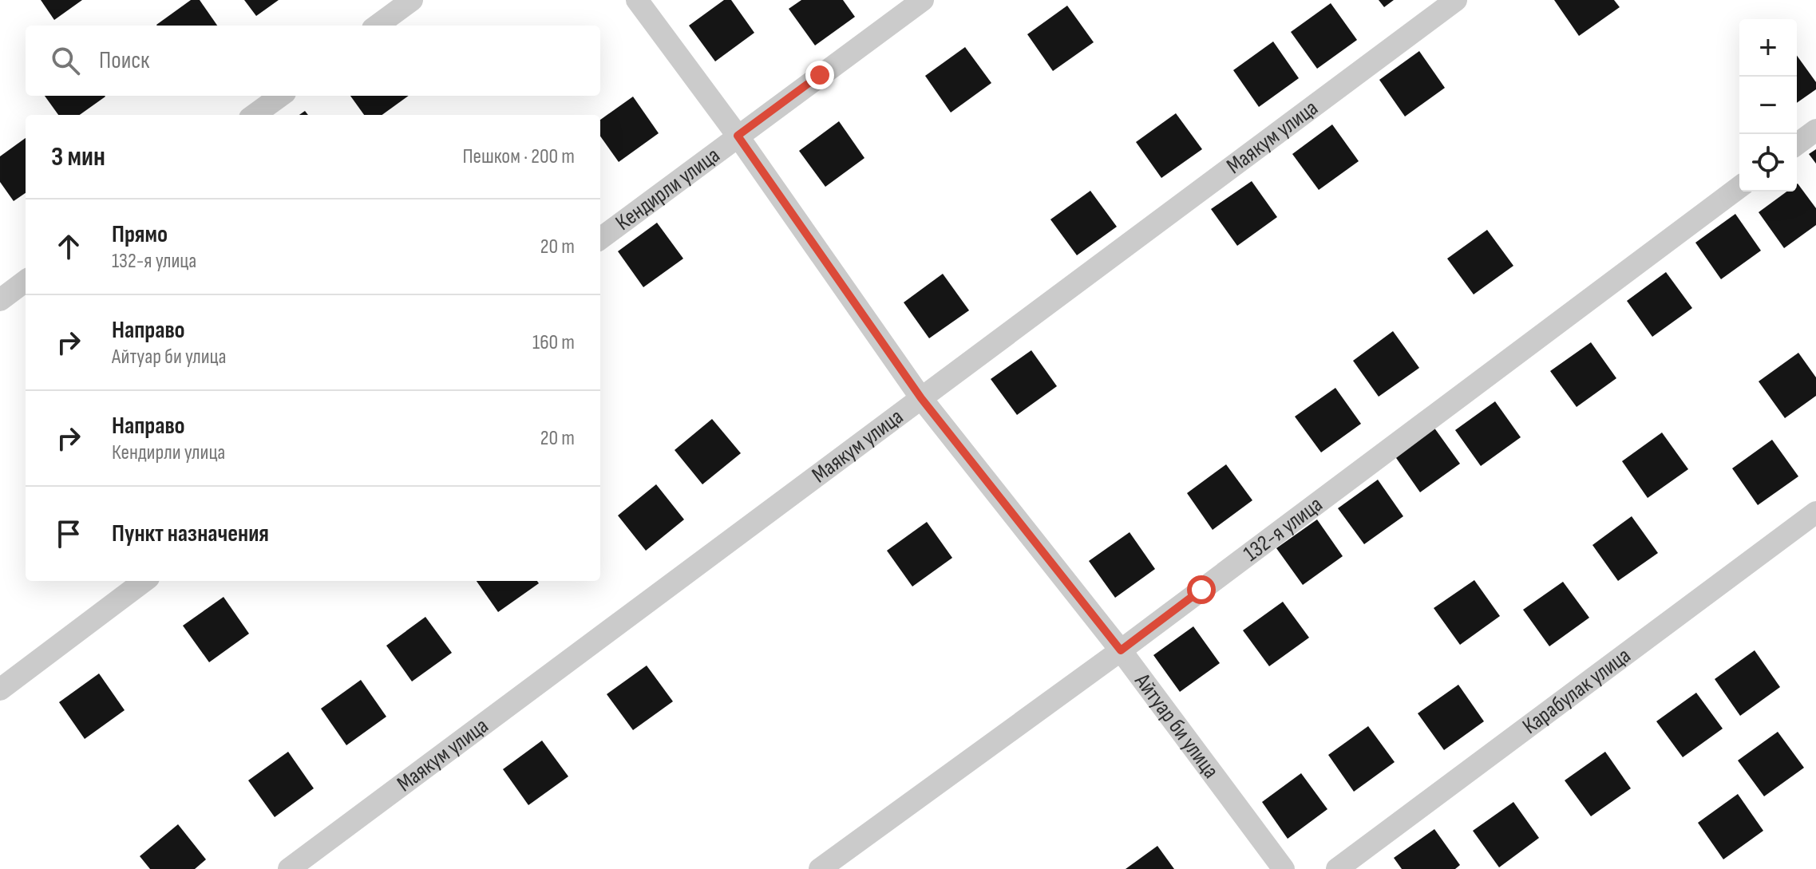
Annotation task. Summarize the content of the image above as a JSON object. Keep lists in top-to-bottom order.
{
  "streets": {
    "street": [
      "Маякум улица",
      "Кендирли улица",
      "132-я улица",
      "Карабулак улица",
      "Айтуар би улица"
    ]
  },
  "crossings": [
    ["Маякум улица", "Айтуар би улица"],
    ["Кендирли улица", "Айтуар би улица"],
    ["132-я улица", "Айтуар би улица"]
  ],
  "page": {
    "map_buttons": ["+", "−"],
    "search": "Поиск",
    "heading": ["3 мин", "Пешком · 200 m"],
    "list": [
      ["Прямо", "132-я улица", "20 m"],
      ["Направо", "Айтуар би улица", "160 m"],
      ["Направо", "Кендирли улица", "20 m"],
      "Пункт назначения"
    ]
  }
}
